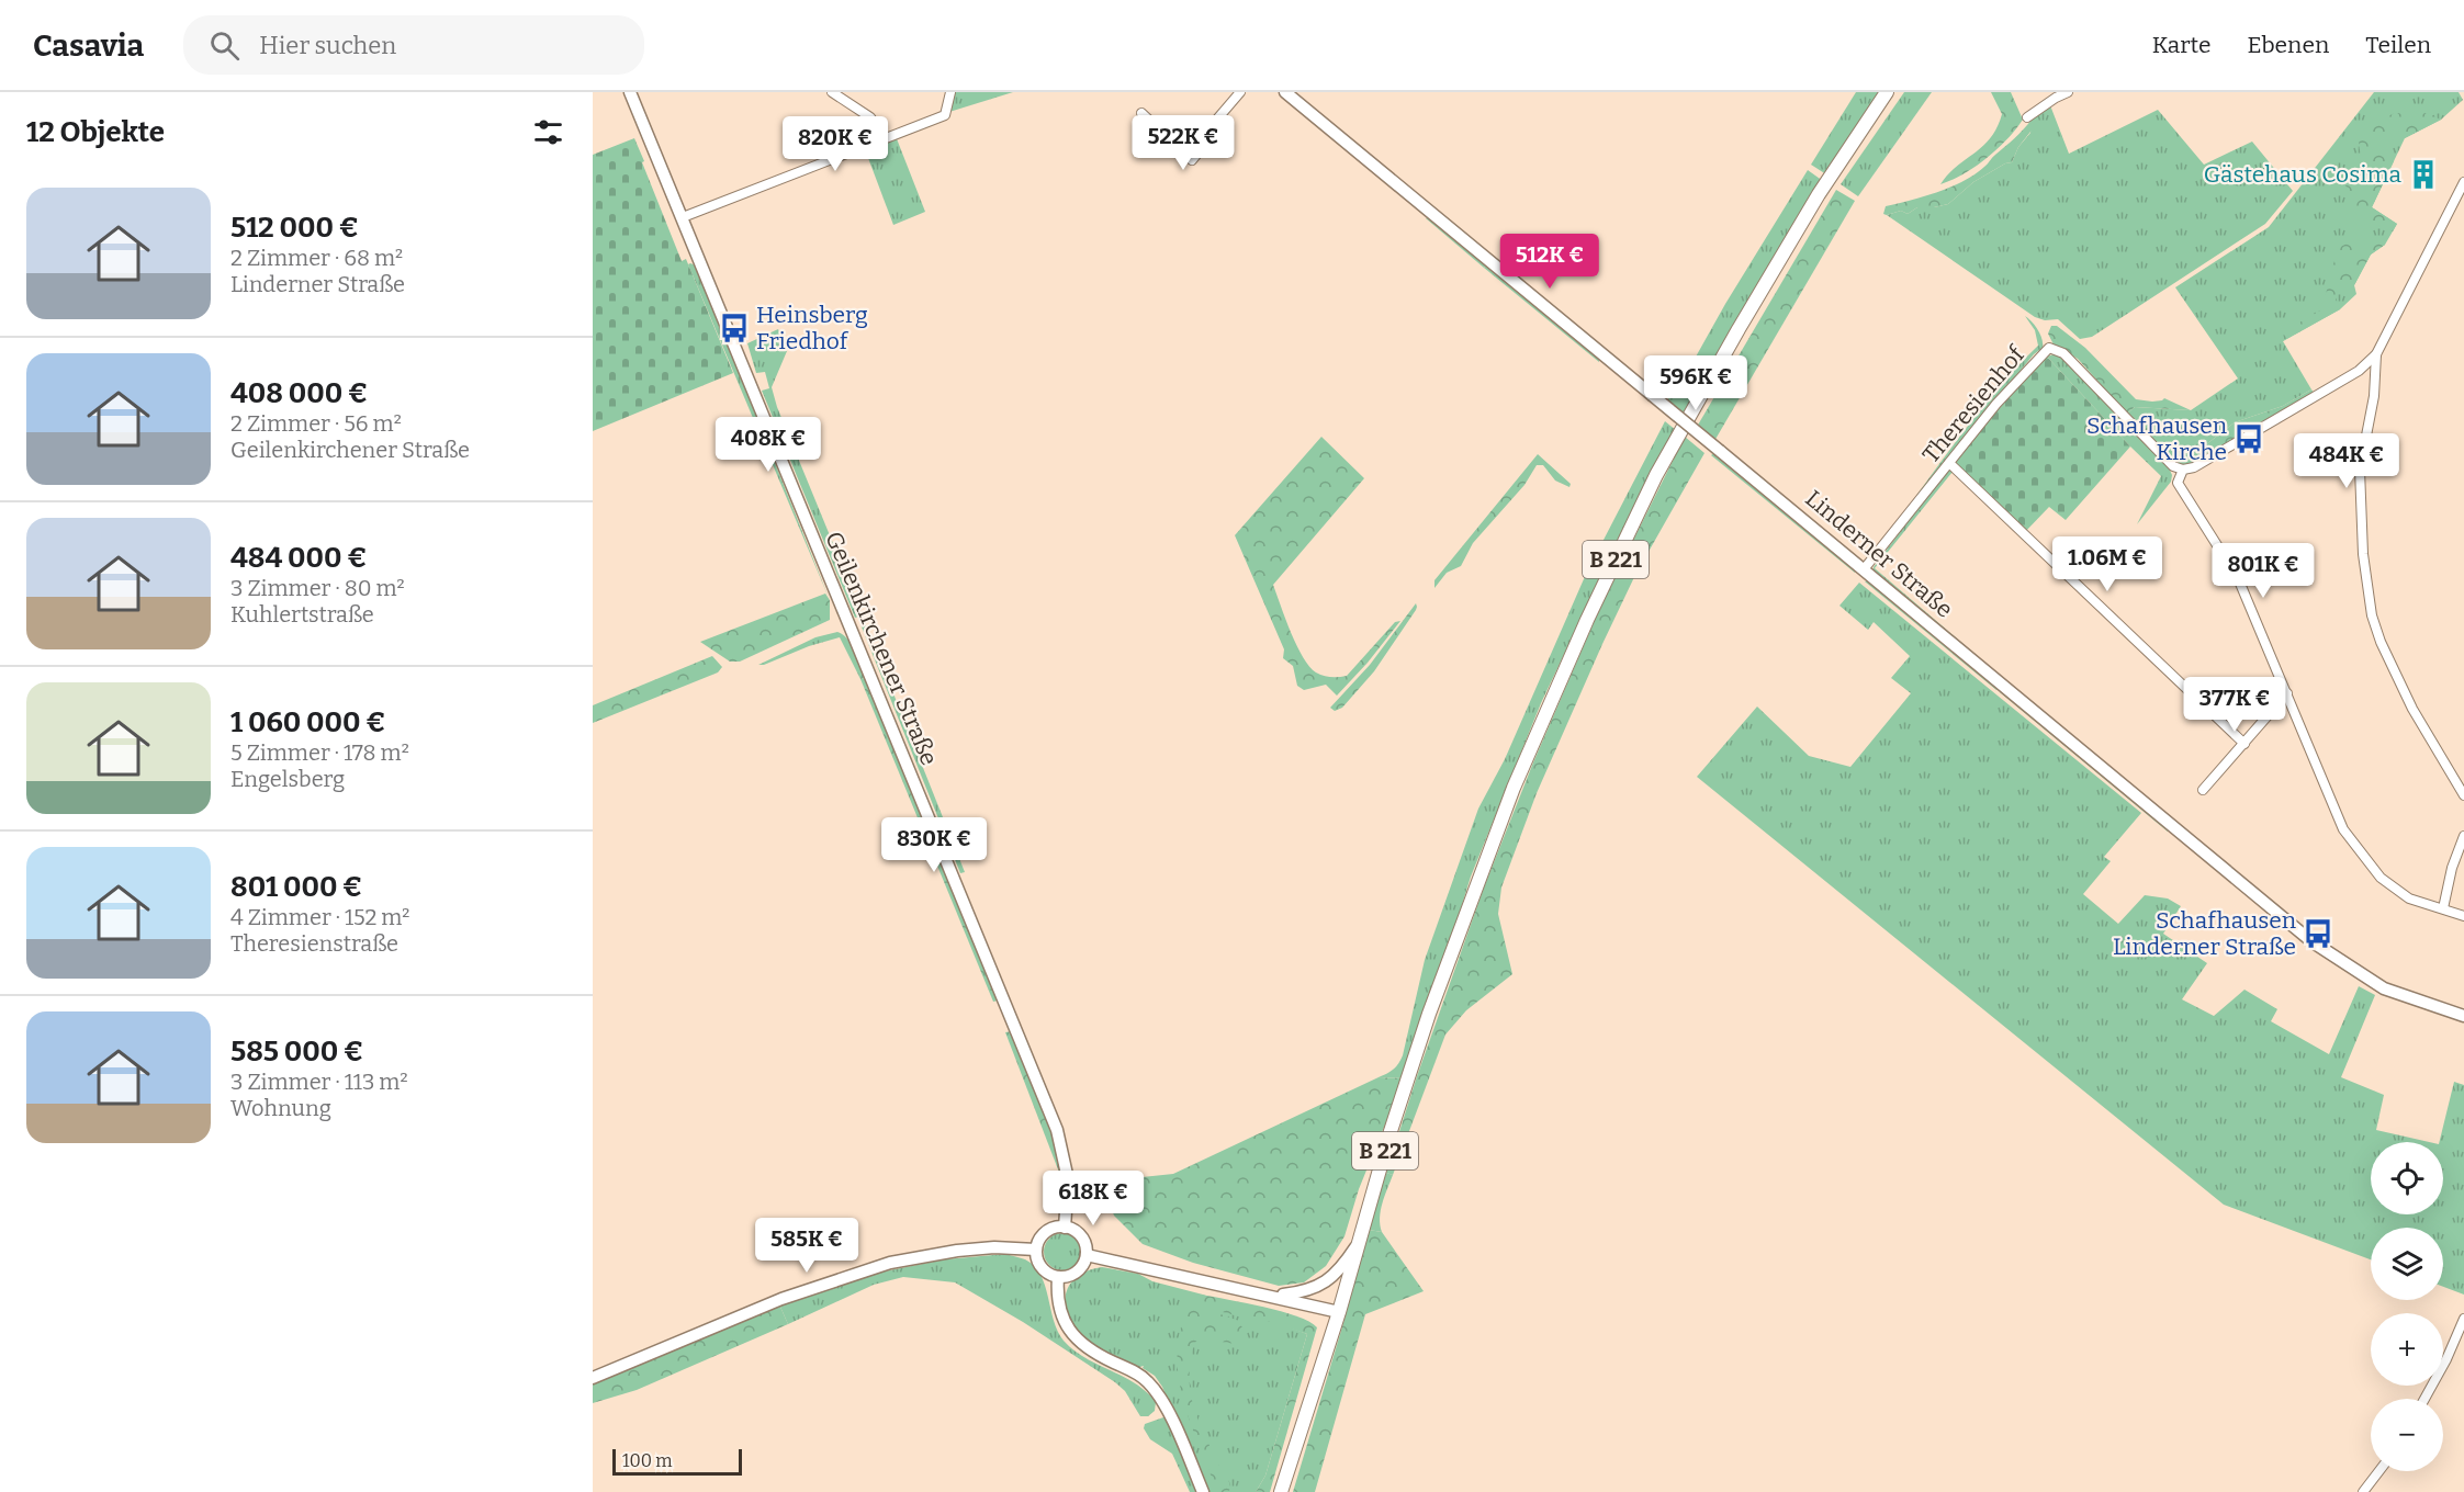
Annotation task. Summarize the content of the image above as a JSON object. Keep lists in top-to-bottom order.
{
  "streets": {
    "main road": ["Linderner Straße", "B 221", "Geilenkirchener Straße"],
    "street": ["Theresienhof"]
  },
  "crossings": [
    ["Theresienhof", "Linderner Straße"]
  ],
  "places": {
    "building": ["Gästehaus Cosima"],
    "bus stop": ["Heinsberg Friedhof", "Schafhausen Kirche", "Schafhausen Linderner Straße"]
  },
  "scale_bar": "100 m",
  "page": {
    "header": "Casavia",
    "search": "Hier suchen",
    "nav": ["Karte", "Ebenen", "Teilen"],
    "heading": "12 Objekte",
    "price": [
      "522K €",
      "820K €",
      "512K €",
      "596K €",
      "408K €",
      "484K €",
      "1.06M €",
      "801K €",
      "377K €",
      "830K €",
      "618K €",
      "585K €"
    ],
    "list": [
      {
        "name": "512 000 €",
        "note": "2 Zimmer · 68 m² · Linderner Straße"
      },
      {
        "name": "408 000 €",
        "note": "2 Zimmer · 56 m² · Geilenkirchener Straße"
      },
      {
        "name": "484 000 €",
        "note": "3 Zimmer · 80 m² · Kuhlertstraße"
      },
      {
        "name": "1 060 000 €",
        "note": "5 Zimmer · 178 m² · Engelsberg"
      },
      {
        "name": "801 000 €",
        "note": "4 Zimmer · 152 m² · Theresienstraße"
      },
      {
        "name": "585 000 €",
        "note": "3 Zimmer · 113 m² · Wohnung"
      }
    ],
    "map_buttons": ["+", "−"],
    "scale": "100 m"
  }
}
